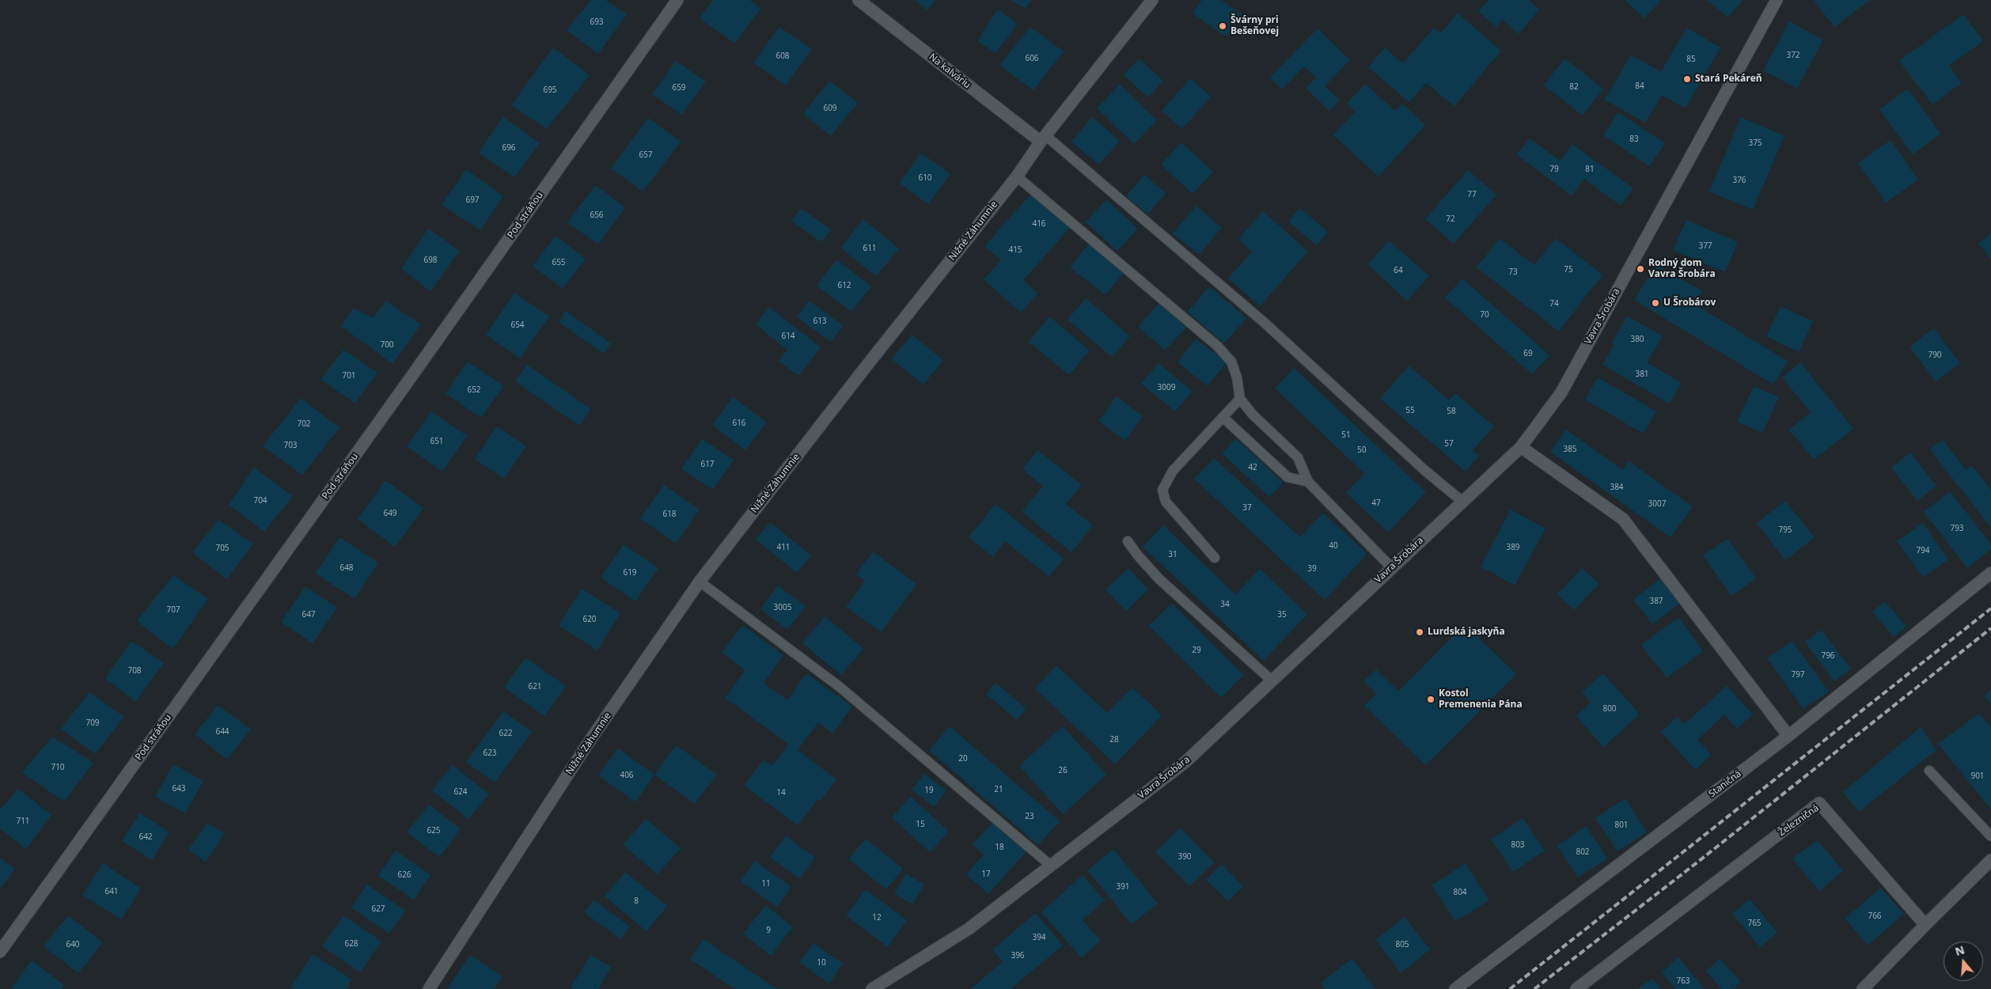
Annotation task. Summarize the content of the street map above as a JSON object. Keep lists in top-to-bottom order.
{
  "streets": {
    "street": [
      "Na kalváriu",
      "Pod stráňou",
      "Nižné Záhumnie",
      "Vavra Šrobára",
      "Staničná",
      "Železničná"
    ]
  },
  "crossings": [
    ["Na kalváriu", "Nižné Záhumnie"]
  ],
  "places": [
    "Švárny pri Bešeňovej",
    "Stará Pekáreň",
    "Rodný dom Vavra Šrobára",
    "U Šrobárov",
    "Lurdská jaskyňa",
    "Kostol Premenenia Pána"
  ],
  "house_numbers": [
    "693",
    "372",
    "608",
    "606",
    "85",
    "84",
    "82",
    "659",
    "695",
    "609",
    "83",
    "375",
    "696",
    "657",
    "79",
    "81",
    "610",
    "376",
    "77",
    "697",
    "656",
    "72",
    "416",
    "377",
    "611",
    "415",
    "698",
    "655",
    "75",
    "64",
    "73",
    "612",
    "74",
    "70",
    "613",
    "654",
    "614",
    "380",
    "700",
    "69",
    "790",
    "381",
    "701",
    "3009",
    "652",
    "55",
    "58",
    "616",
    "702",
    "51",
    "651",
    "57",
    "703",
    "385",
    "50",
    "617",
    "42",
    "384",
    "704",
    "47",
    "3007",
    "37",
    "649",
    "618",
    "793",
    "795",
    "40",
    "411",
    "389",
    "705",
    "794",
    "31",
    "648",
    "39",
    "619",
    "387",
    "34",
    "3005",
    "707",
    "647",
    "35",
    "620",
    "29",
    "796",
    "708",
    "797",
    "621",
    "800",
    "709",
    "644",
    "622",
    "28",
    "623",
    "20",
    "710",
    "26",
    "406",
    "901",
    "643",
    "21",
    "19",
    "624",
    "14",
    "23",
    "711",
    "15",
    "801",
    "625",
    "642",
    "803",
    "18",
    "802",
    "390",
    "17",
    "626",
    "11",
    "391",
    "641",
    "804",
    "8",
    "627",
    "766",
    "12",
    "765",
    "9",
    "394",
    "628",
    "640",
    "805",
    "396",
    "10",
    "763"
  ],
  "north": "top"
}
